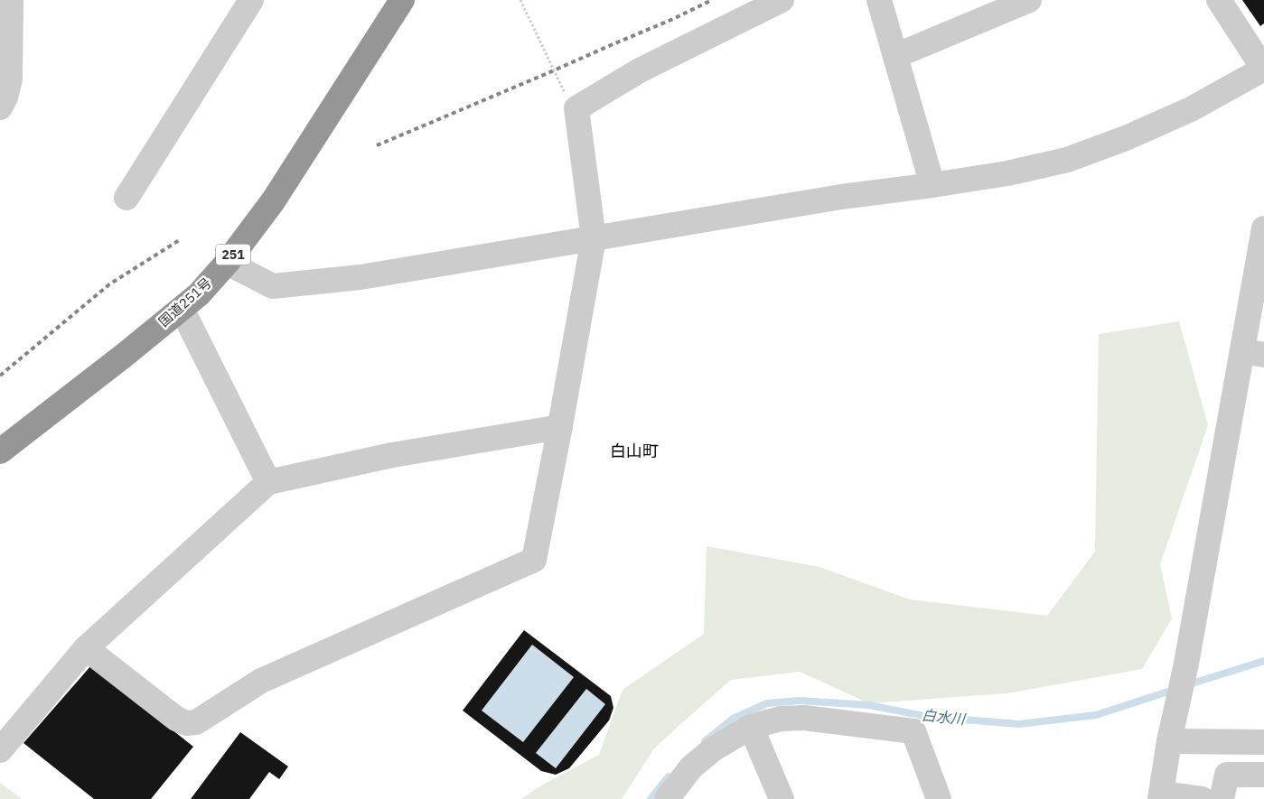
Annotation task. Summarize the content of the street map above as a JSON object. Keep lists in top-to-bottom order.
{
  "streets": {
    "highway": ["251", "国道251号"]
  },
  "districts": ["白山町"],
  "water": ["白水川"]
}
